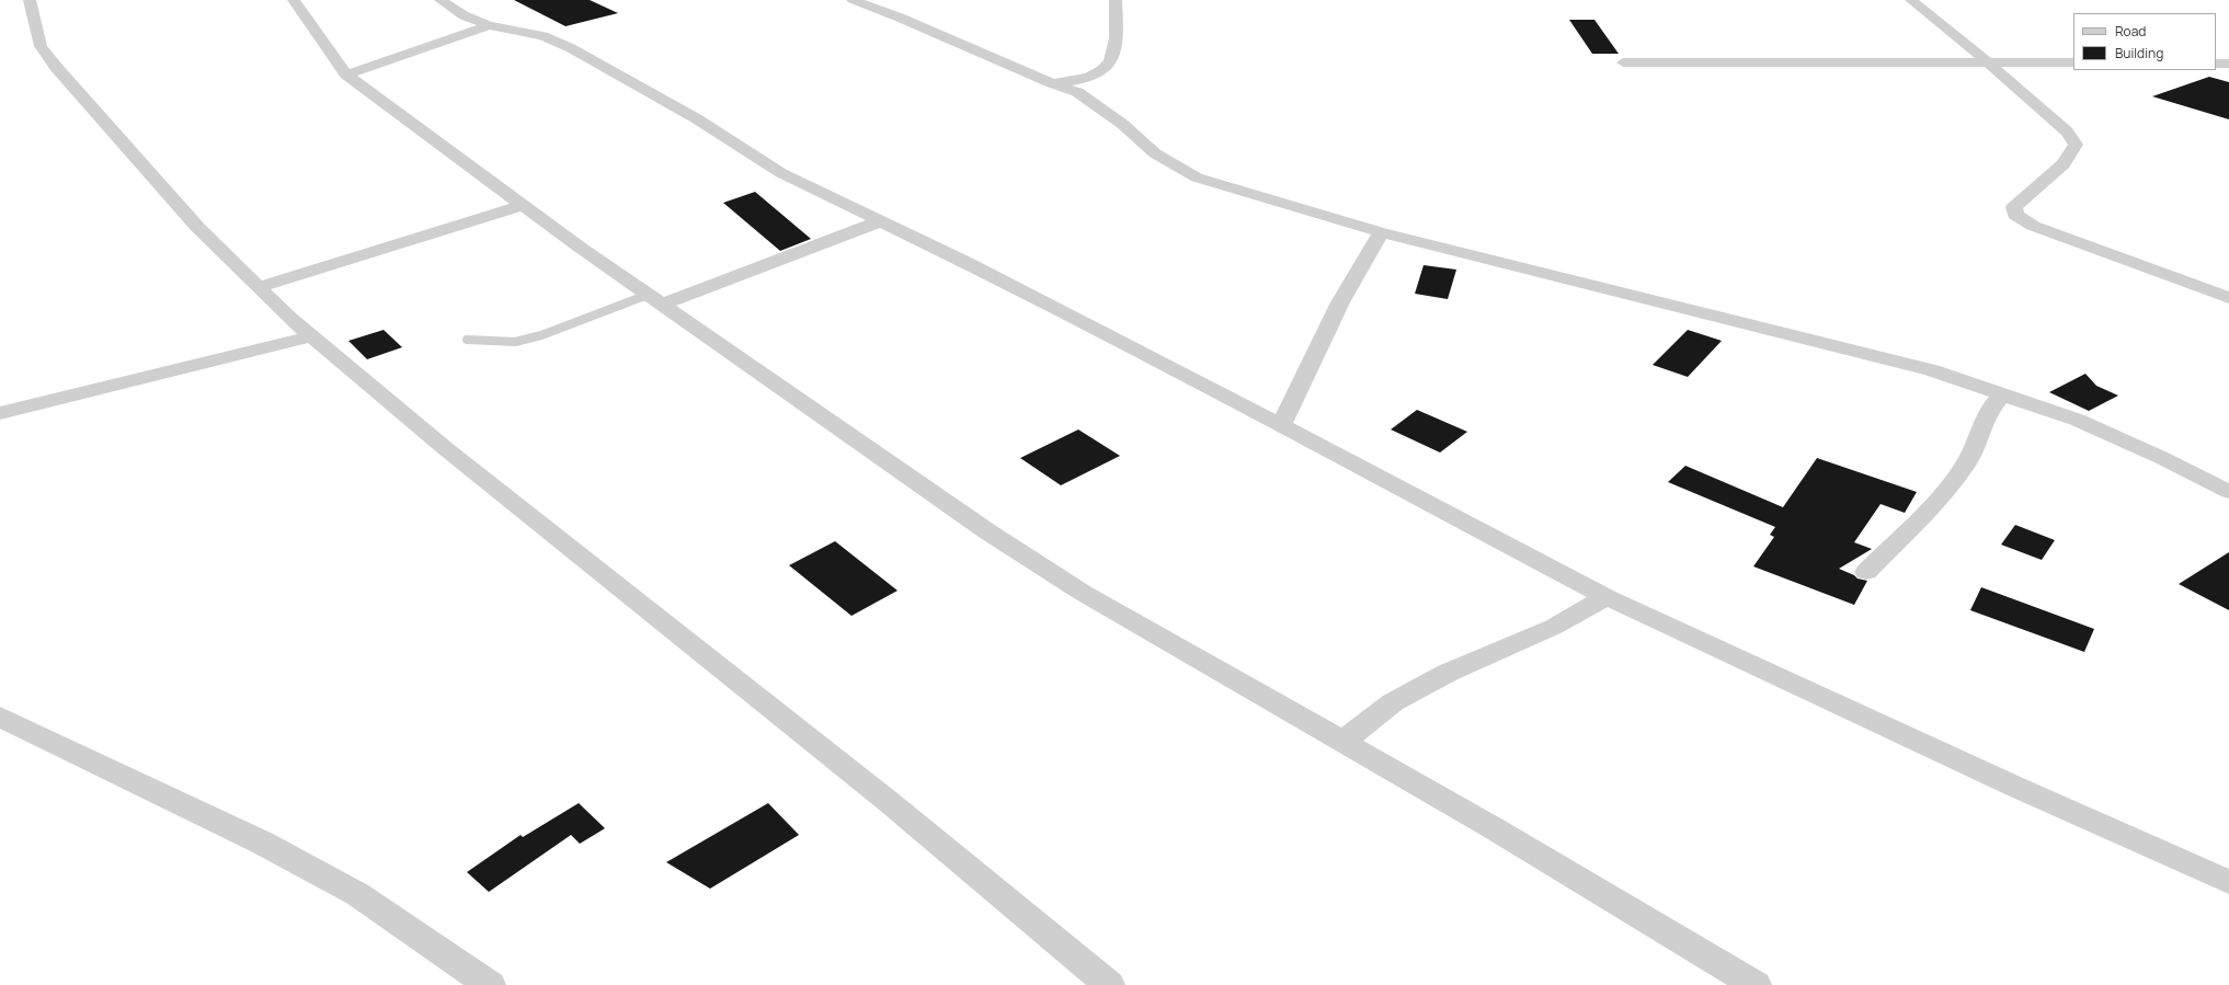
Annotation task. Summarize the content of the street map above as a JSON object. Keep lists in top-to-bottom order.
{
  "legend": ["Road", "Building"]
}
